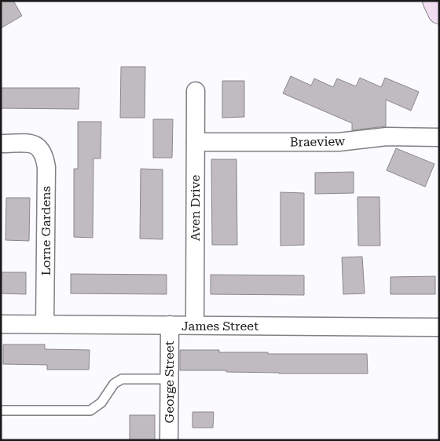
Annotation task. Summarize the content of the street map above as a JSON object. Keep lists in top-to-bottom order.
{
  "streets": {
    "street": [
      "Braeview",
      "Aven Drive",
      "Lorne Gardens",
      "James Street",
      "George Street"
    ]
  },
  "crossings": [
    ["Braeview", "Aven Drive"],
    ["Aven Drive", "James Street"],
    ["Lorne Gardens", "James Street"],
    ["James Street", "George Street"]
  ]
}
